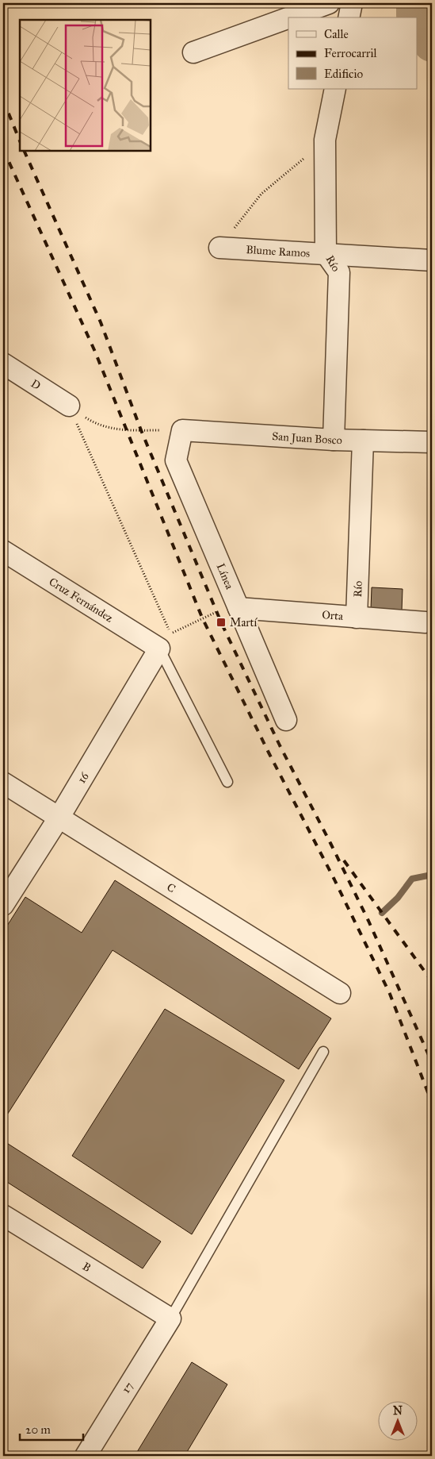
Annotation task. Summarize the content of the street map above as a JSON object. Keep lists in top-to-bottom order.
{
  "streets": {
    "street": [
      "Blume Ramos",
      "Río",
      "D",
      "San Juan Bosco",
      "Línea",
      "Cruz Fernández",
      "Orta",
      "16",
      "C",
      "B",
      "17"
    ]
  },
  "crossings": [
    ["Blume Ramos", "Río"],
    ["Río", "San Juan Bosco"],
    ["Río", "Orta"],
    ["San Juan Bosco", "Línea"],
    ["Línea", "Orta"],
    ["Cruz Fernández", "16"],
    ["16", "C"],
    ["B", "17"]
  ],
  "places": {
    "transit": ["Martí"]
  },
  "legend": ["Calle", "Ferrocarril", "Edificio"],
  "scale_bar": "20 m",
  "north": "top"
}
